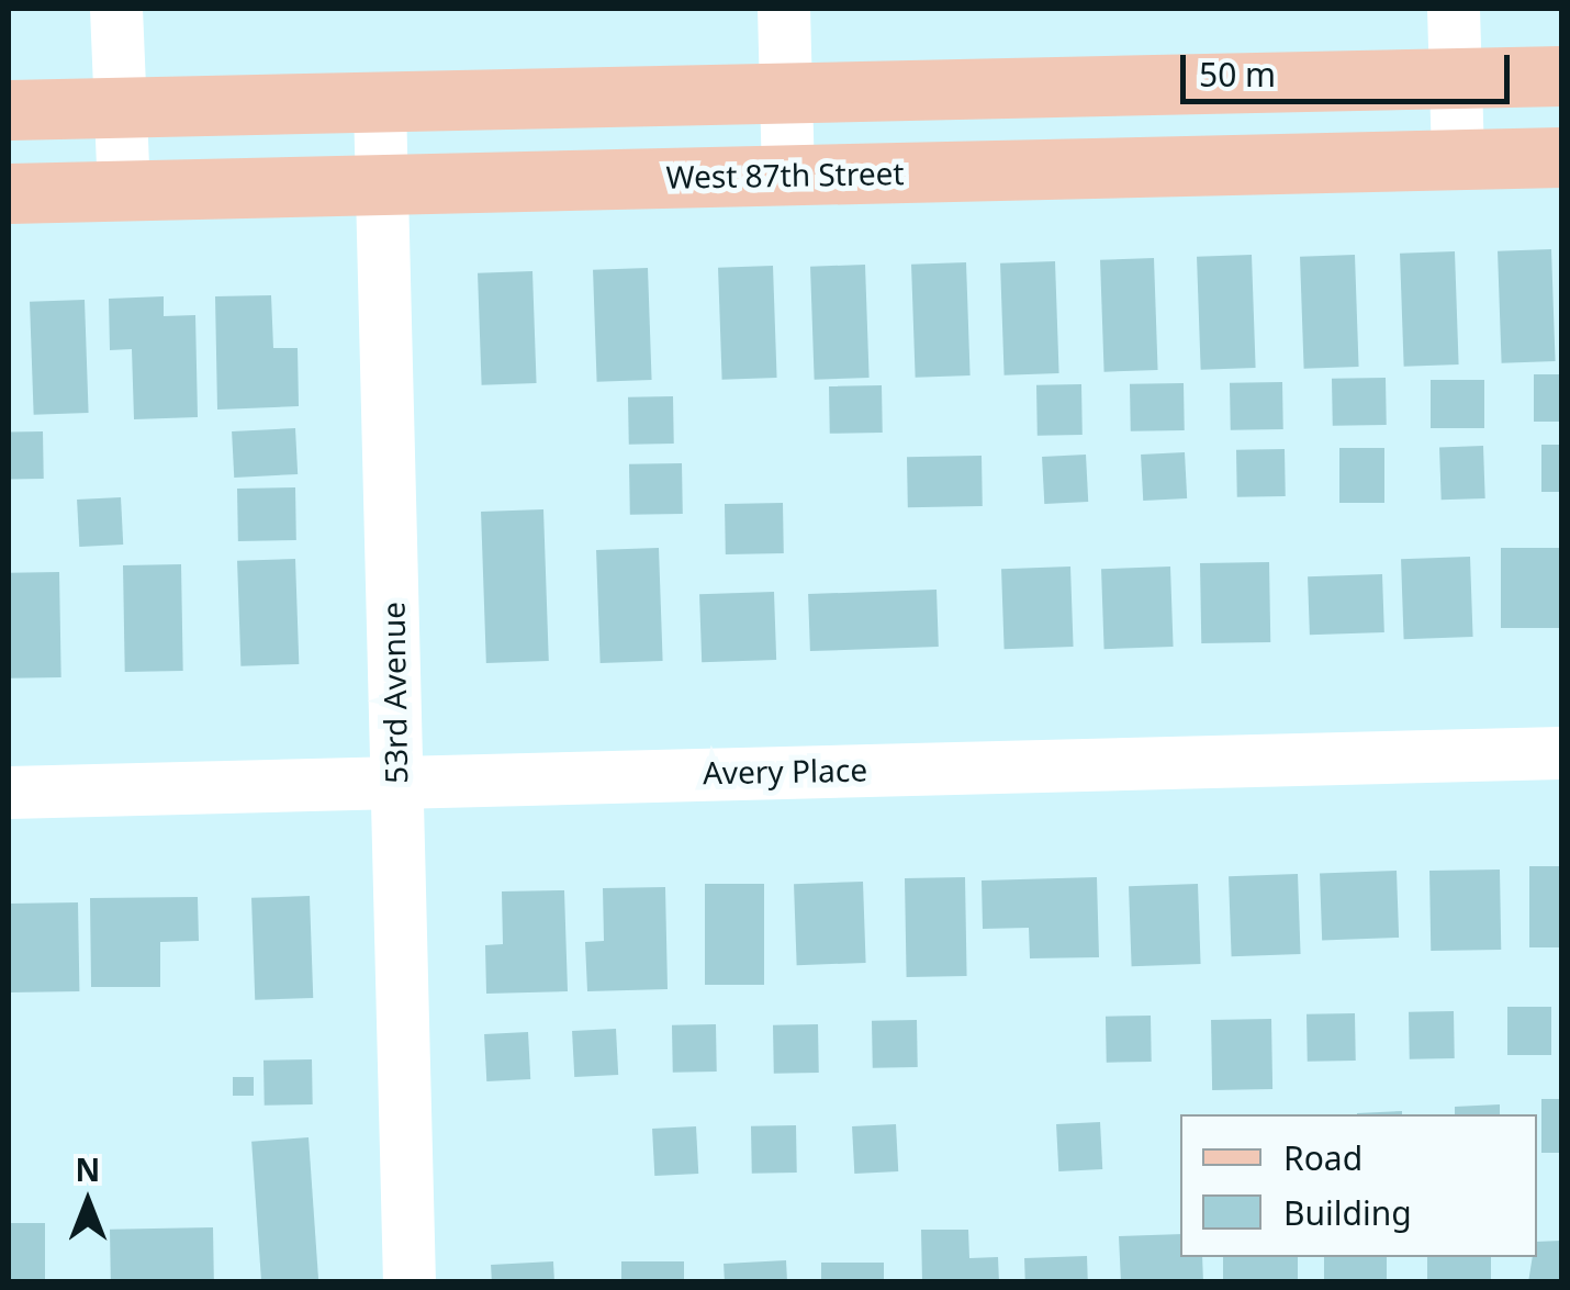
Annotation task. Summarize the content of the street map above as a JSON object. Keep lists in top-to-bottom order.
{
  "streets": {
    "main road": ["West 87th Street"],
    "street": ["53rd Avenue", "Avery Place"]
  },
  "crossings": [
    ["West 87th Street", "53rd Avenue"],
    ["53rd Avenue", "Avery Place"]
  ],
  "legend": ["Road", "Building"],
  "scale_bar": "50 m",
  "north": "top"
}
